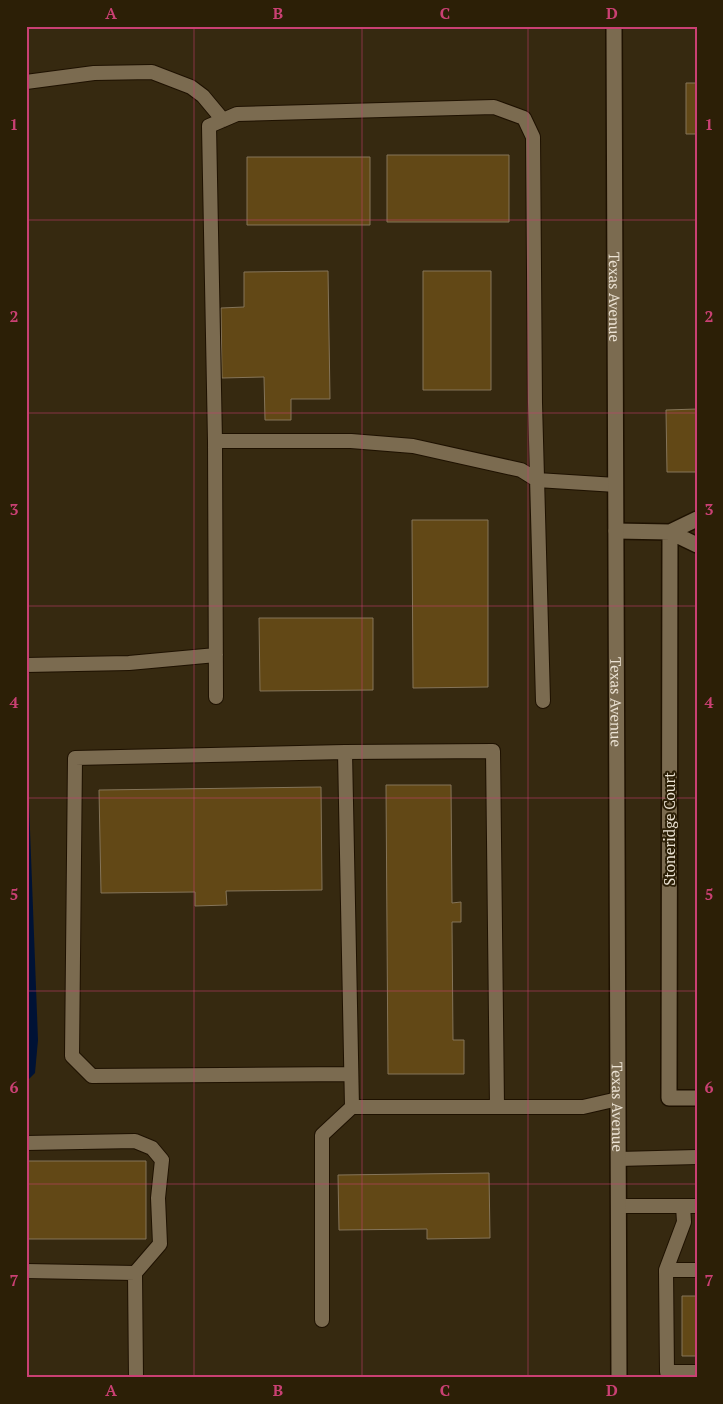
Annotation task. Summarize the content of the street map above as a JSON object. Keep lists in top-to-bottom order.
{
  "streets": {
    "street": ["Texas Avenue", "Stoneridge Court"]
  },
  "grid": {
    "columns": [
      "A",
      "B",
      "C",
      "D"
    ],
    "rows": [
      "1",
      "2",
      "3",
      "4",
      "5",
      "6",
      "7"
    ]
  }
}
